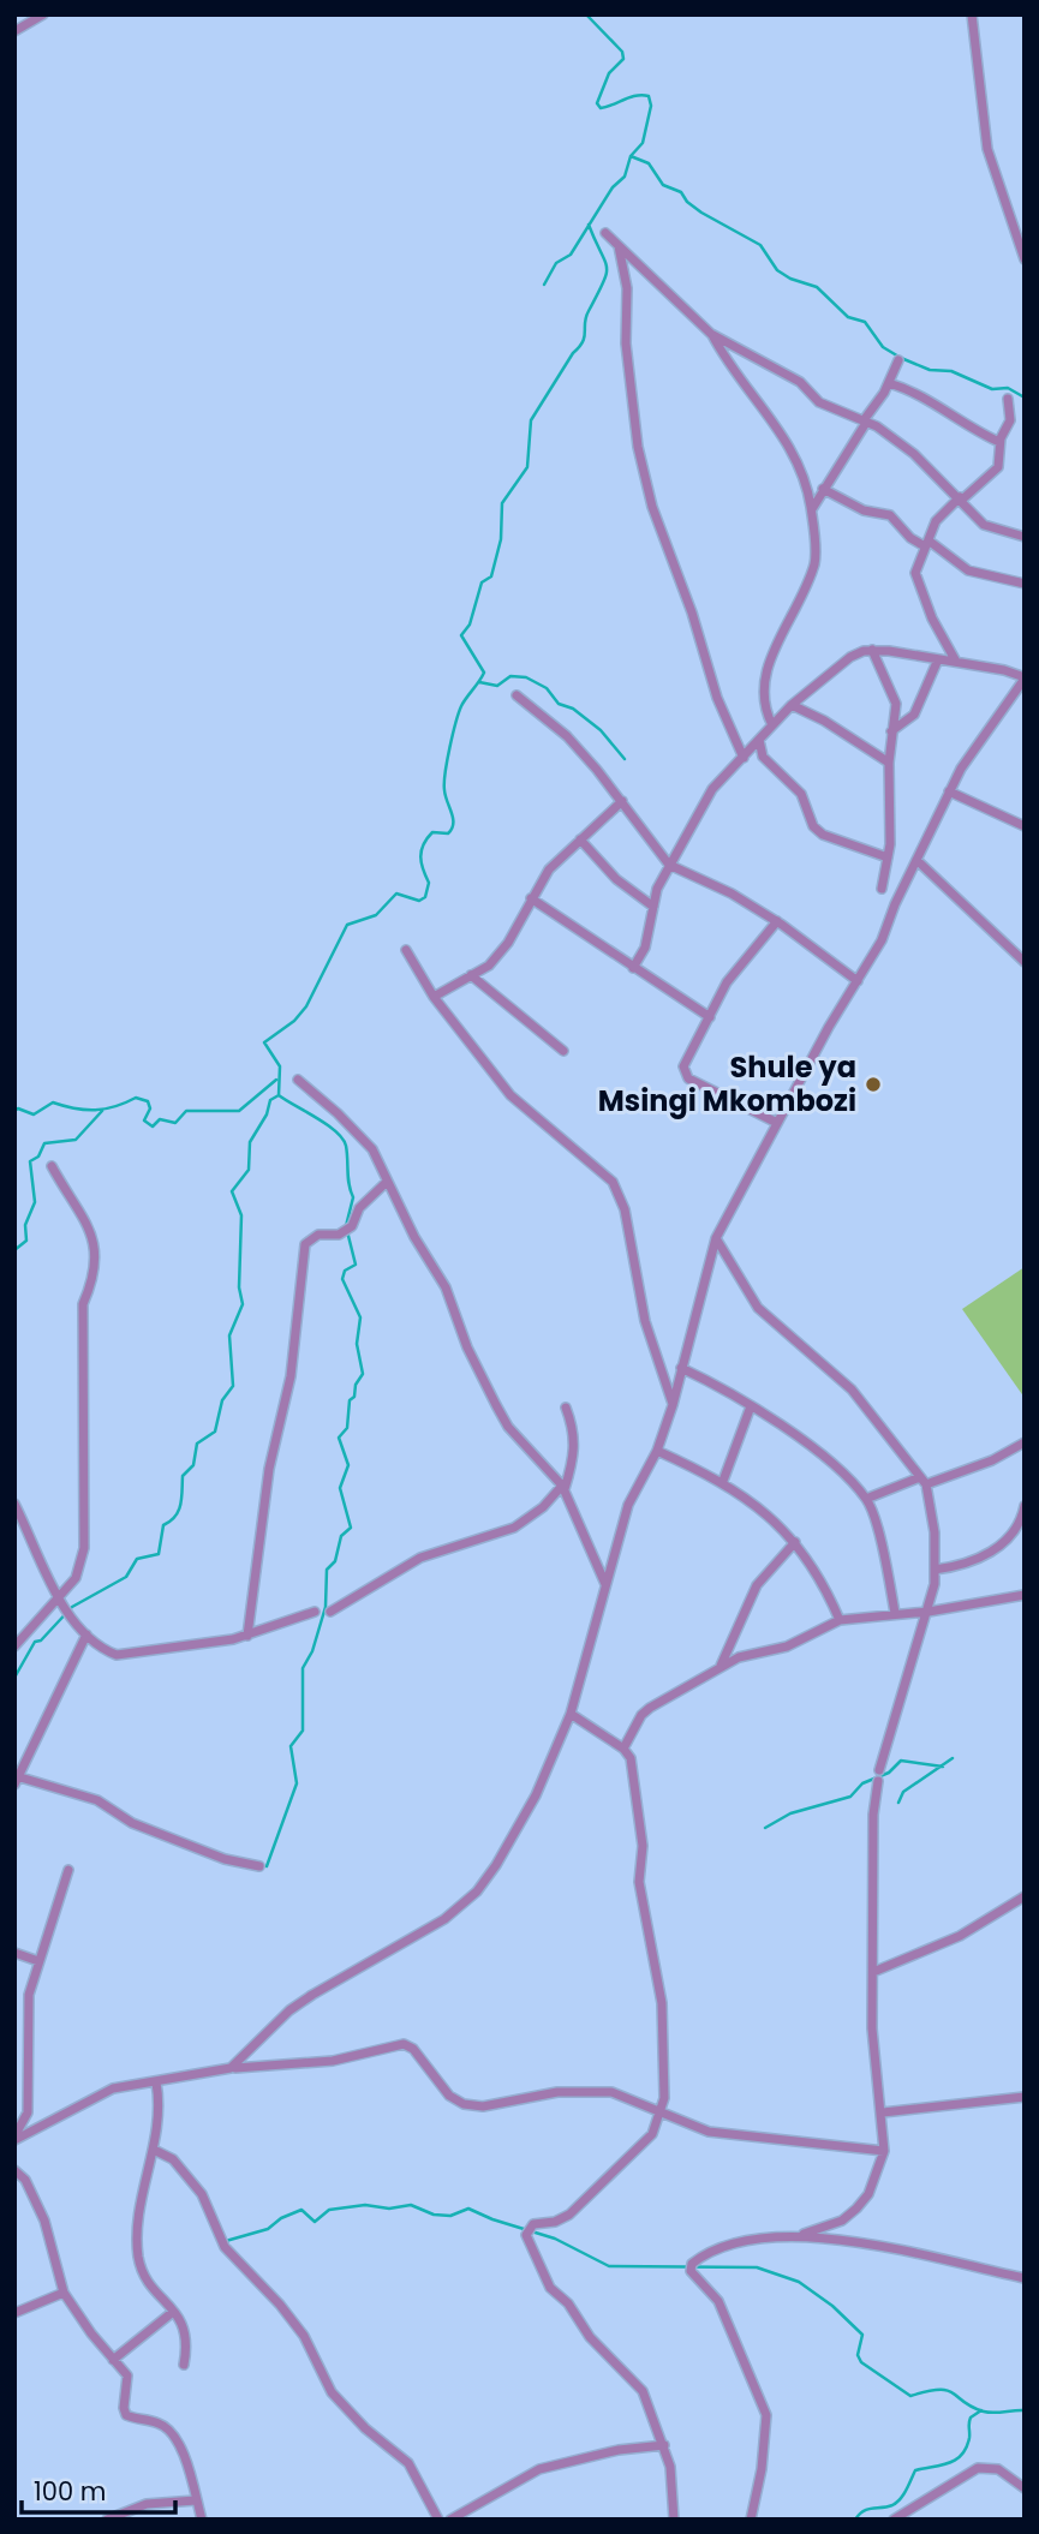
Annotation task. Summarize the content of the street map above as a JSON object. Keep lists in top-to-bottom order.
{
  "places": ["Shule ya Msingi Mkombozi"],
  "scale_bar": "100 m"
}
